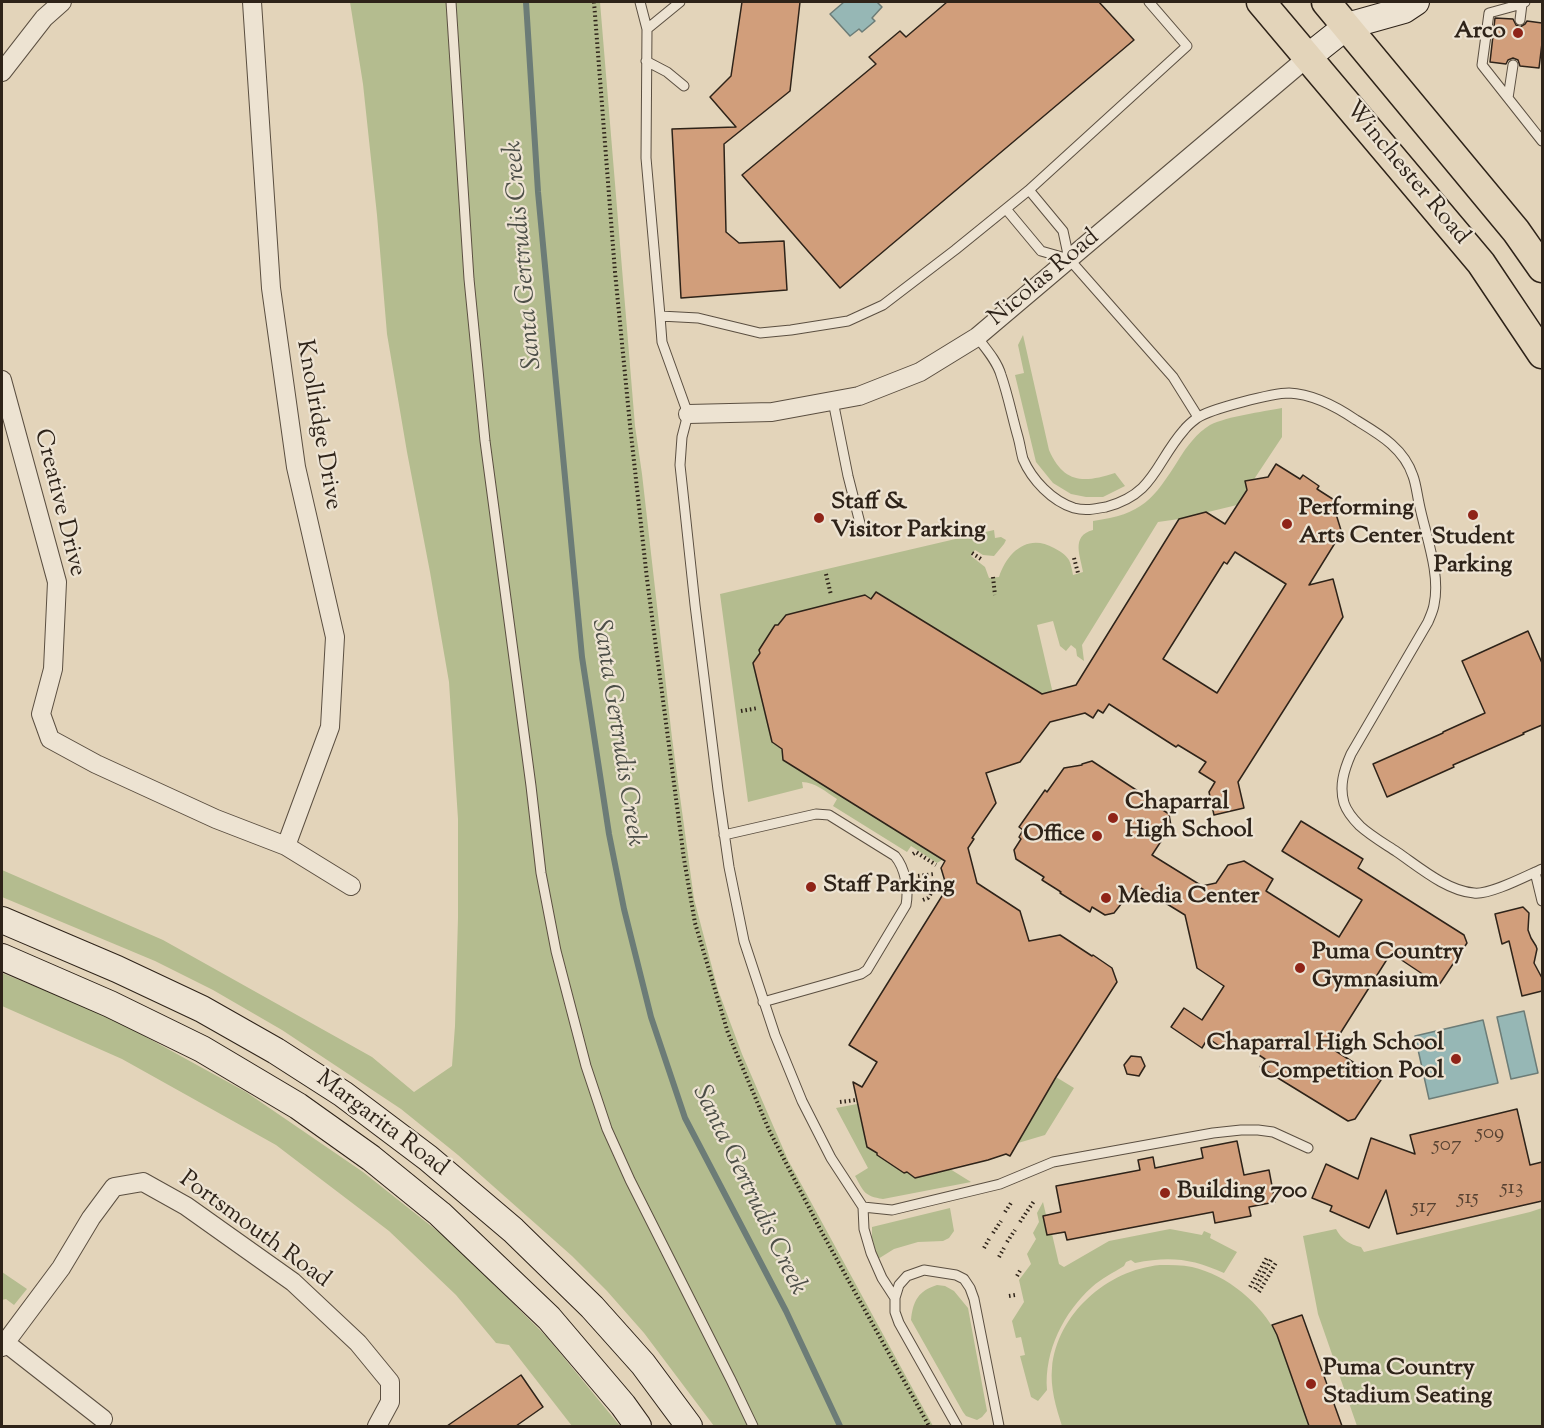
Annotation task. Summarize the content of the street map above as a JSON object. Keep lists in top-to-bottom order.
{
  "streets": {
    "main road": ["Winchester Road", "Nicolas Road", "Margarita Road"],
    "street": ["Knollridge Drive", "Creative Drive", "Portsmouth Road"]
  },
  "crossings": [
    ["Winchester Road", "Nicolas Road"],
    ["Knollridge Drive", "Creative Drive"]
  ],
  "water": ["Santa Gertrudis Creek"],
  "places": [
    "Arco",
    "Student Parking",
    "Staff & Visitor Parking",
    "Performing Arts Center",
    "Chaparral High School",
    "Office",
    "Staff Parking",
    "Media Center",
    "Puma Country Gymnasium",
    "Chaparral High School Competition Pool",
    "Building 700",
    "Puma Country Stadium Seating"
  ],
  "house_numbers": [
    "509",
    "507",
    "513",
    "515",
    "517"
  ]
}
